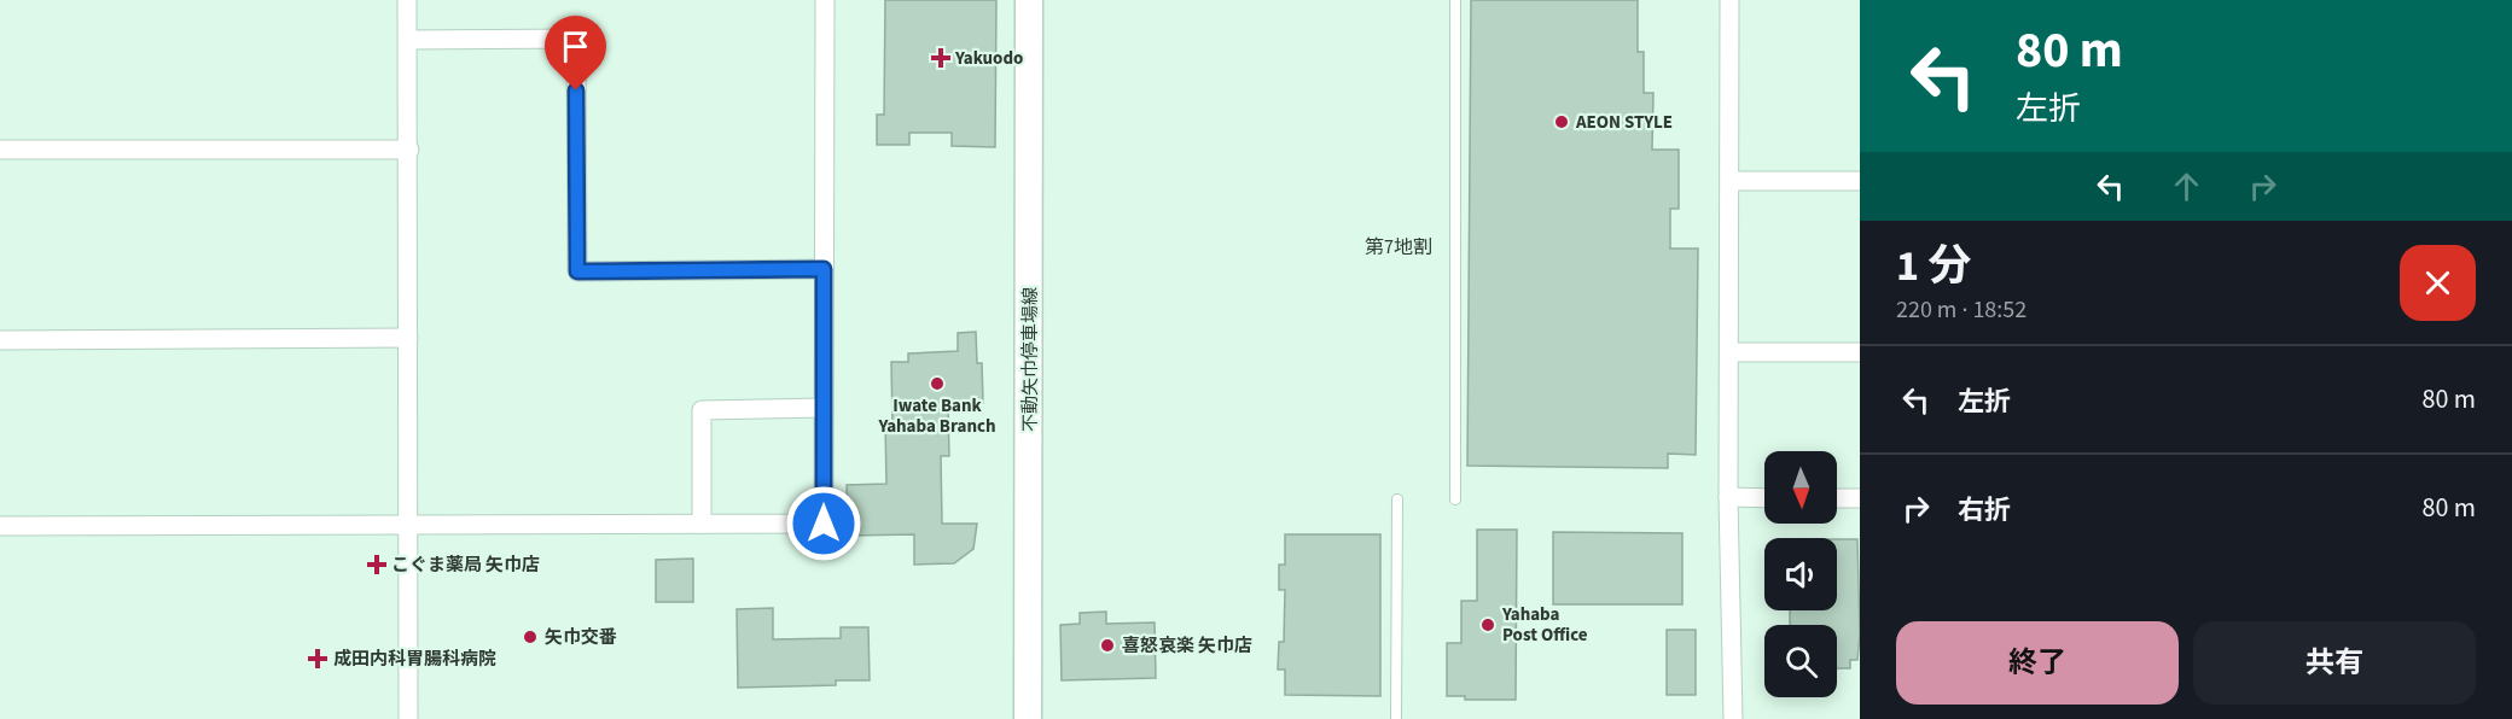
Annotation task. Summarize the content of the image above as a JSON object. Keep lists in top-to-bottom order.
{
  "streets": {
    "main road": ["不動矢巾停車場線"]
  },
  "districts": ["第7地割"],
  "places": {
    "health": ["Yakuodo", "こぐま薬局 矢巾店", "成田内科胃腸科病院"],
    "other": [
      "AEON STYLE",
      "Iwate Bank Yahaba Branch",
      "Yahaba Post Office",
      "矢巾交番",
      "喜怒哀楽 矢巾店"
    ]
  },
  "north": "bottom",
  "page": {
    "turn": ["80 m", "左折"],
    "heading": ["1 分", "220 m · 18:52"],
    "list": [
      {
        "name": "左折",
        "value": "80 m"
      },
      {
        "name": "右折",
        "value": "80 m"
      }
    ],
    "buttons": ["終了", "共有"]
  }
}
